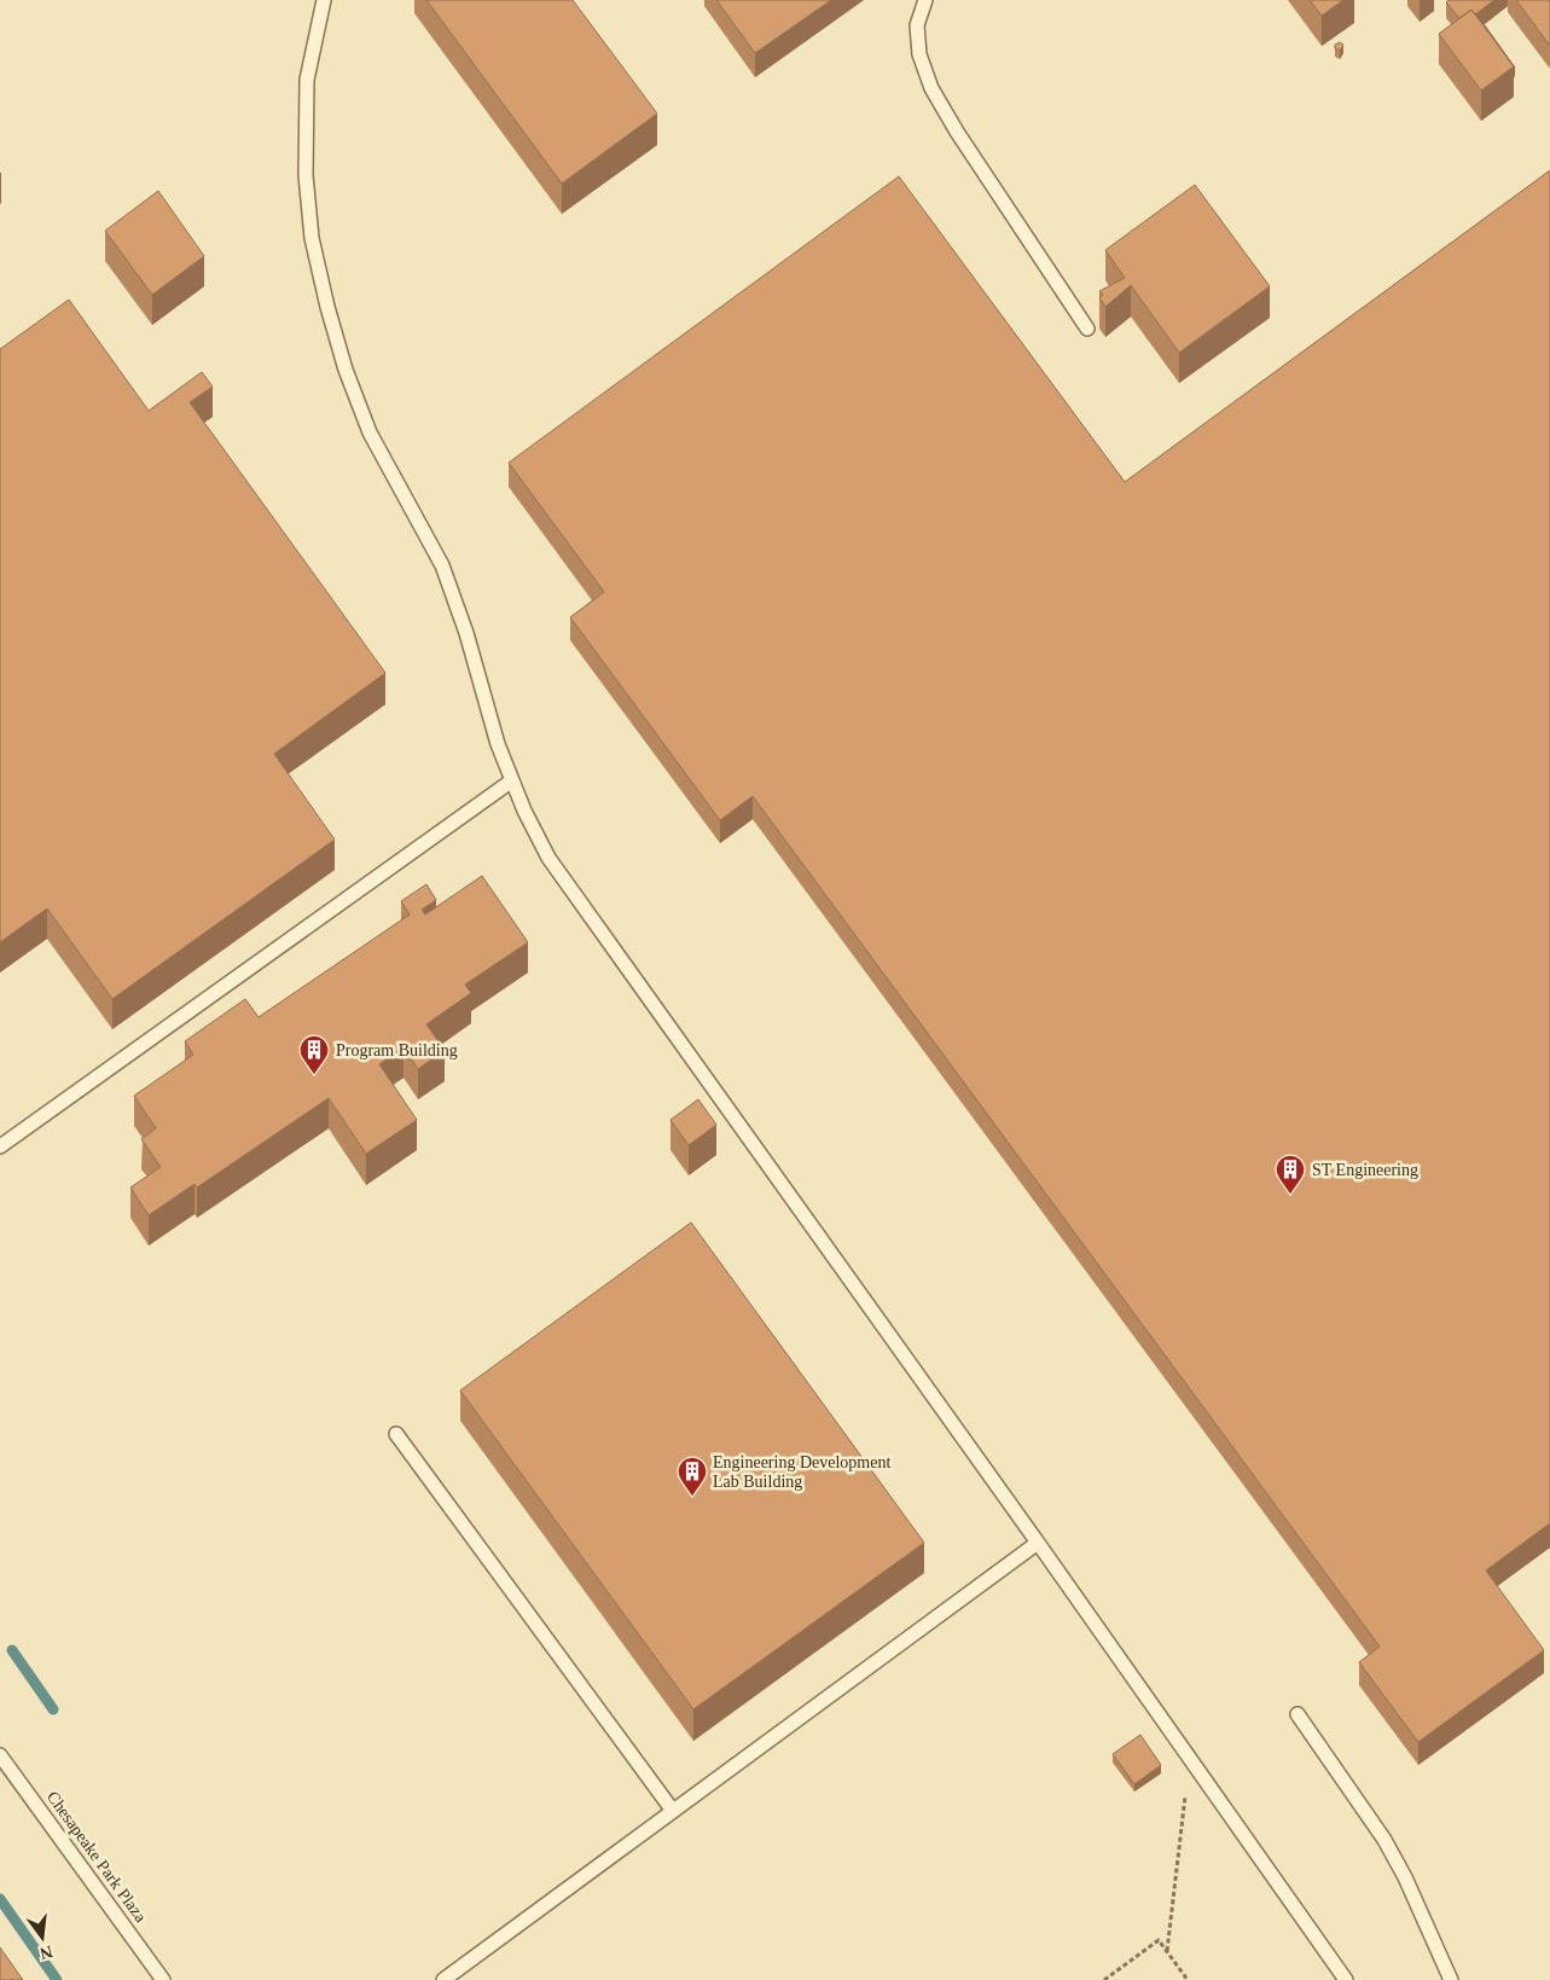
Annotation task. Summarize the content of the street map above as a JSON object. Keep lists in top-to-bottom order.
{
  "streets": {
    "lane": ["Chesapeake Park Plaza"]
  },
  "places": {
    "building": ["Program Building", "ST Engineering", "Engineering Development Lab Building"]
  },
  "north": "bottom"
}
